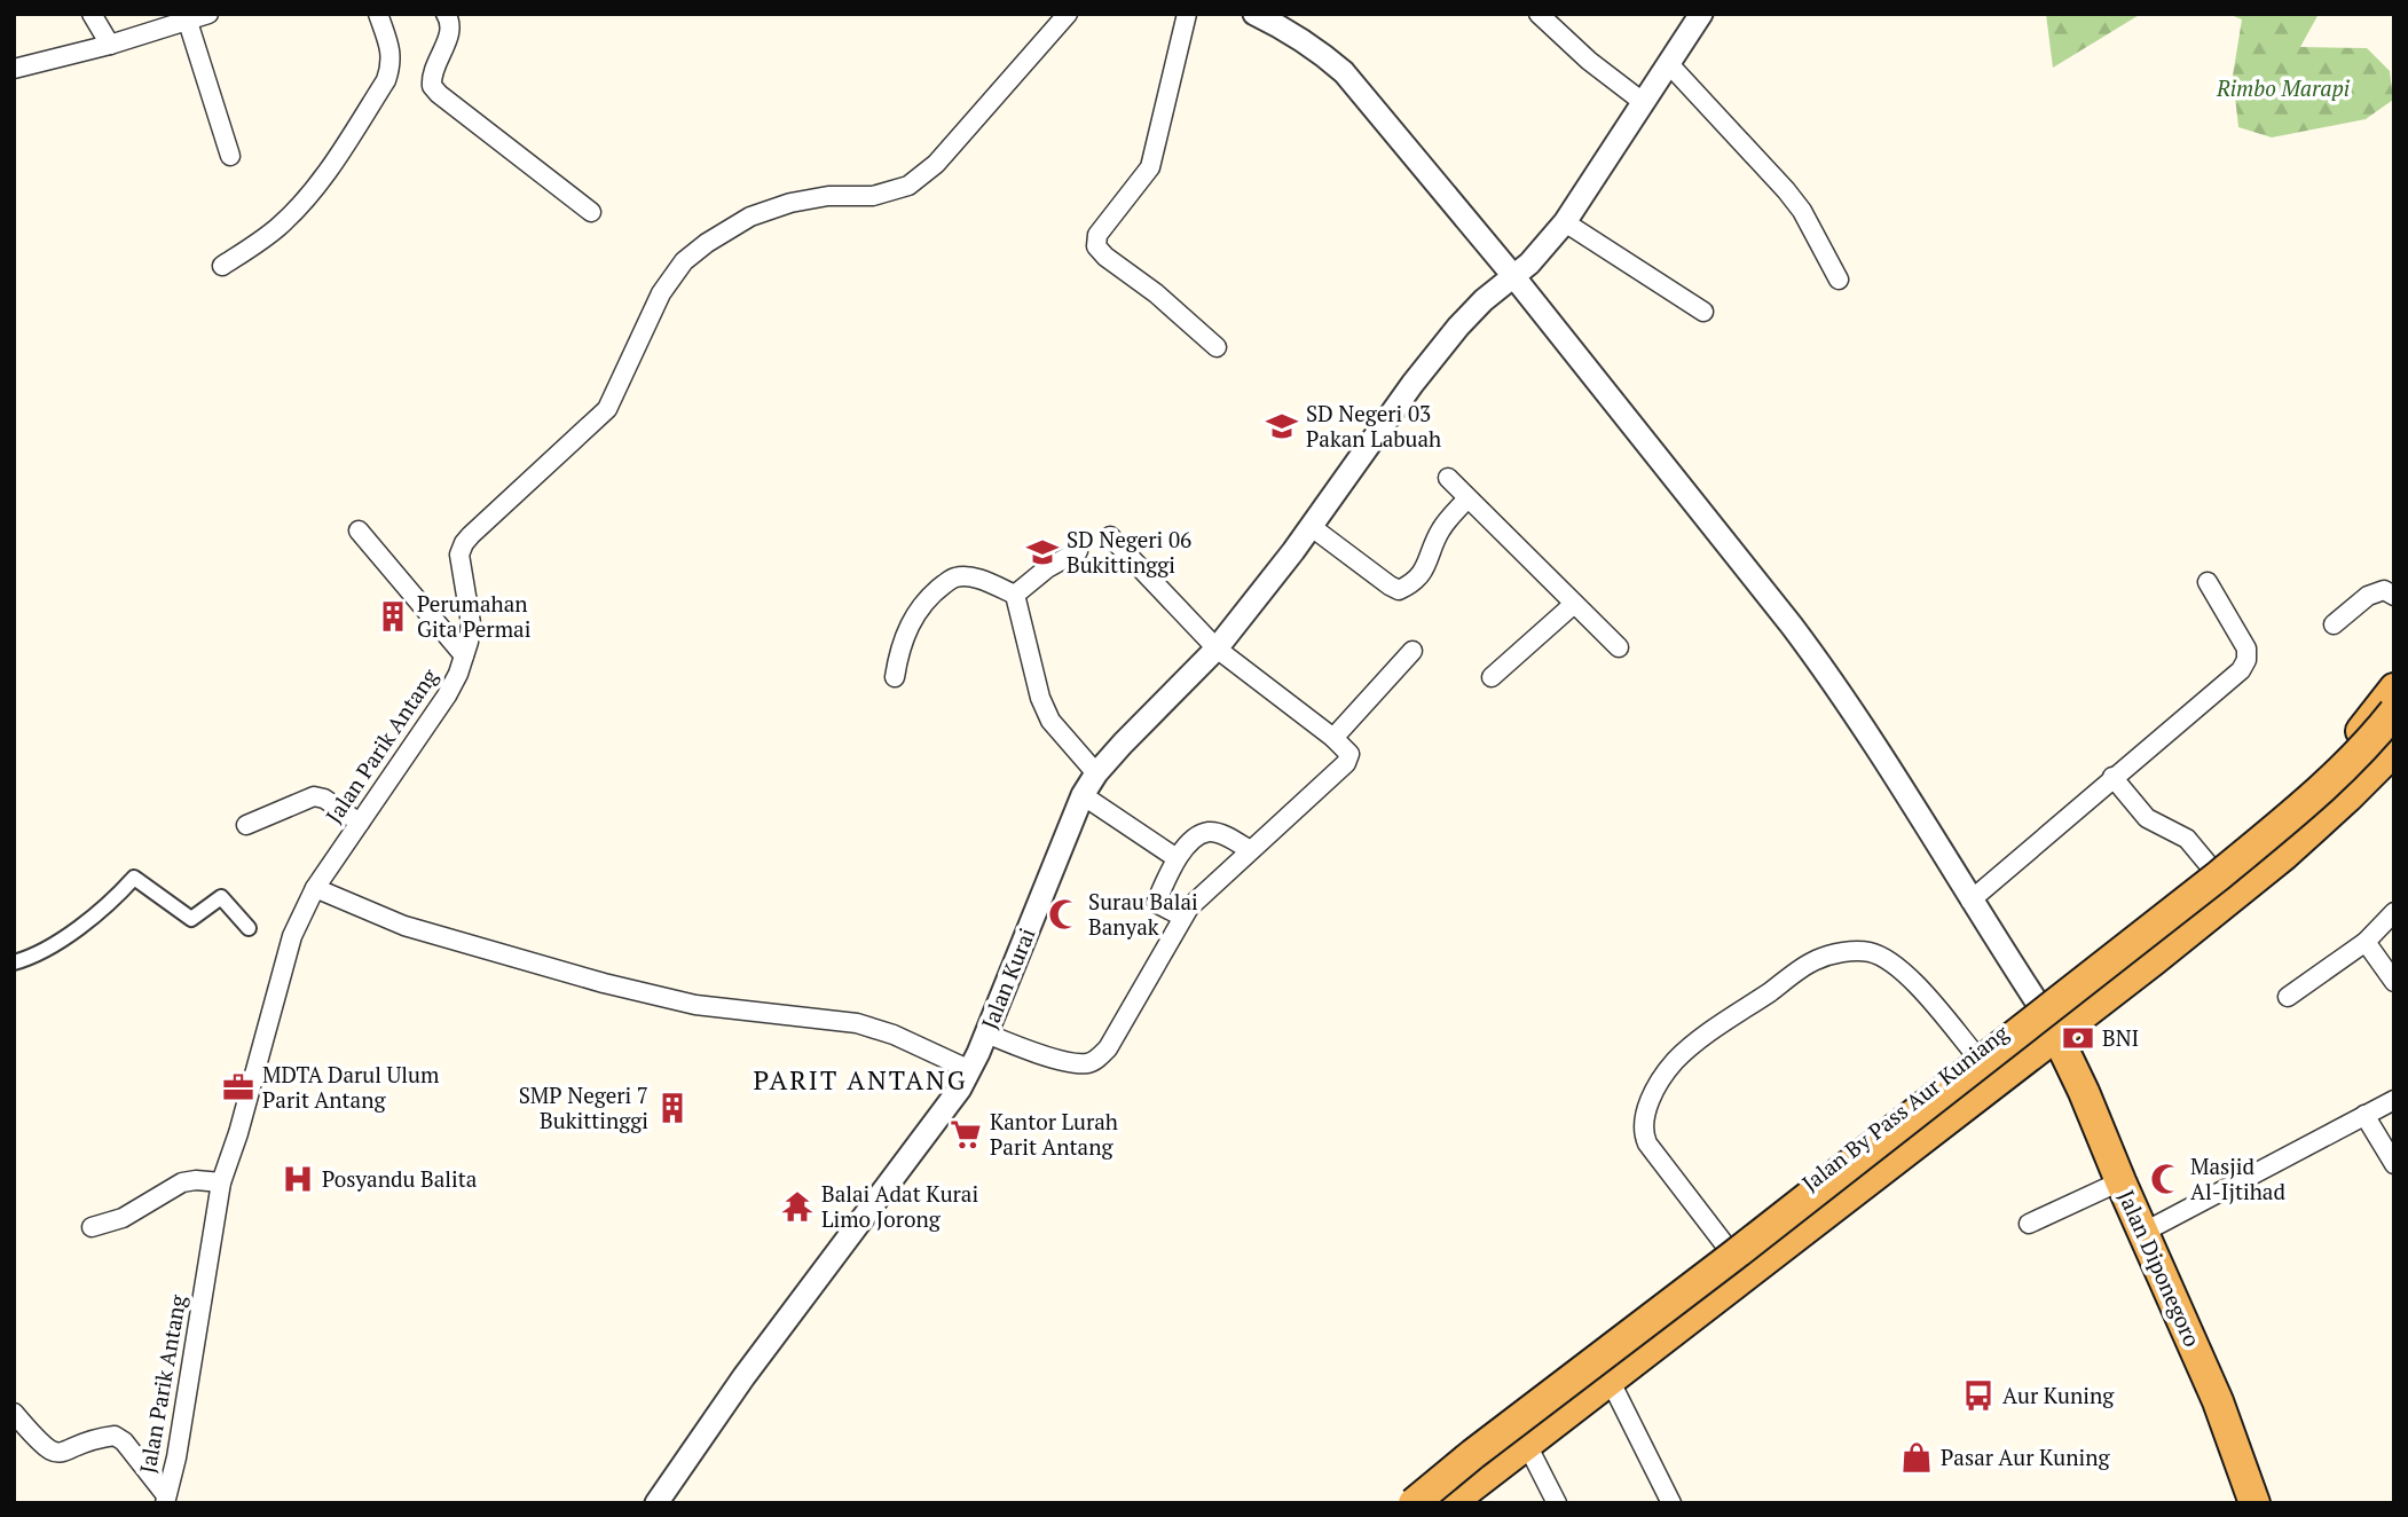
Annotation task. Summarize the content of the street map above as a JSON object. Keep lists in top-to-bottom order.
{
  "streets": {
    "highway": ["Jalan By Pass Aur Kuniang", "Jalan Diponegoro"],
    "street": ["Jalan Parik Antang", "Jalan Kurai"]
  },
  "crossings": [
    ["Jalan By Pass Aur Kuniang", "Jalan Diponegoro"]
  ],
  "districts": ["PARIT ANTANG"],
  "parks": ["Rimbo Marapi"],
  "places": {
    "school or university": ["SD Negeri 03 Pakan Labuah", "SD Negeri 06 Bukittinggi"],
    "building": ["Perumahan Gita Permai", "SMP Negeri 7 Bukittinggi"],
    "mosque": ["Surau Balai Banyak", "Masjid Al-Ijtihad"],
    "bank": ["BNI"],
    "office": ["MDTA Darul Ulum Parit Antang"],
    "supermarket": ["Kantor Lurah Parit Antang"],
    "hospital": ["Posyandu Balita"],
    "temple": ["Balai Adat Kurai Limo Jorong"],
    "bus stop": ["Aur Kuning"],
    "shop": ["Pasar Aur Kuning"]
  }
}
